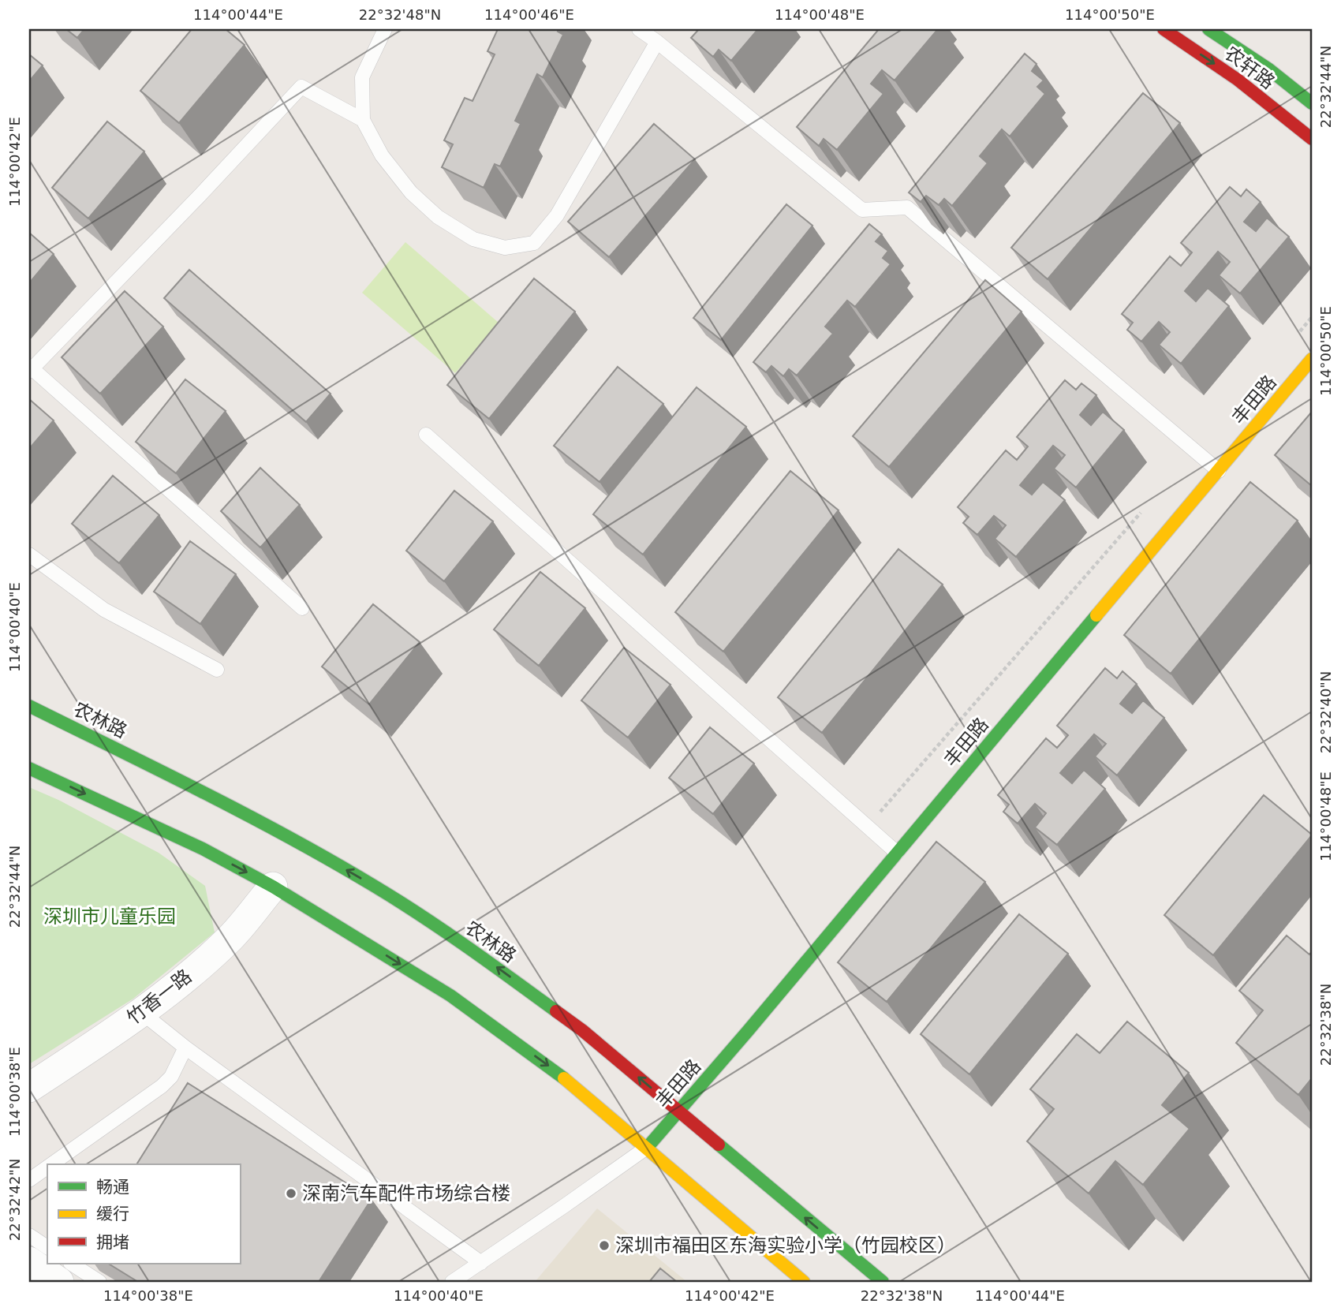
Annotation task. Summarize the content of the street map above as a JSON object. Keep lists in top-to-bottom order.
{
  "streets": {
    "main road": ["农轩路", "丰田路", "农林路"],
    "street": ["竹香一路"]
  },
  "crossings": [
    ["丰田路", "农林路"]
  ],
  "parks": ["深圳市儿童乐园"],
  "places": ["深南汽车配件市场综合楼", "深圳市福田区东海实验小学（竹园校区）"],
  "legend": ["畅通", "缓行", "拥堵"],
  "coordinates": [
    "114°00'44\"E",
    "22°32'48\"N",
    "114°00'46\"E",
    "114°00'48\"E",
    "114°00'50\"E",
    "22°32'44\"N",
    "114°00'42\"E",
    "114°00'40\"E",
    "22°32'40\"N",
    "22°32'38\"N",
    "114°00'38\"E",
    "22°32'42\"N"
  ]
}
